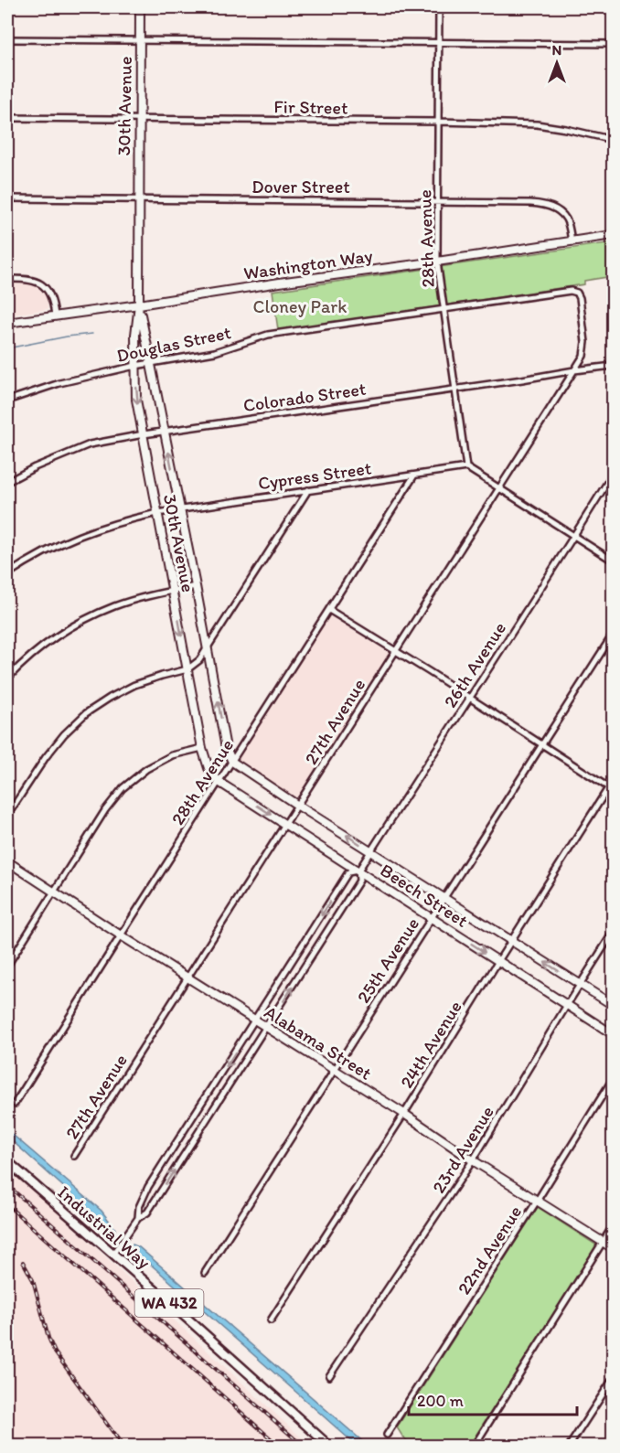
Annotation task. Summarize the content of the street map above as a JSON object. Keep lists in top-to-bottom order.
{
  "streets": {
    "main road": ["Industrial Way", "WA 432"],
    "street": [
      "30th Avenue",
      "Fir Street",
      "Dover Street",
      "28th Avenue",
      "Washington Way",
      "Douglas Street",
      "Colorado Street",
      "Cypress Street",
      "26th Avenue",
      "27th Avenue",
      "Beech Street",
      "25th Avenue",
      "Alabama Street",
      "24th Avenue",
      "23rd Avenue",
      "22nd Avenue"
    ]
  },
  "crossings": [
    ["30th Avenue", "Fir Street"],
    ["30th Avenue", "Dover Street"],
    ["30th Avenue", "28th Avenue"],
    ["30th Avenue", "Washington Way"],
    ["30th Avenue", "Douglas Street"],
    ["30th Avenue", "Colorado Street"],
    ["30th Avenue", "Cypress Street"],
    ["30th Avenue", "Beech Street"],
    ["Fir Street", "28th Avenue"],
    ["Dover Street", "28th Avenue"],
    ["Dover Street", "Washington Way"],
    ["28th Avenue", "Washington Way"],
    ["28th Avenue", "Douglas Street"],
    ["28th Avenue", "Colorado Street"],
    ["28th Avenue", "Cypress Street"],
    ["28th Avenue", "Beech Street"],
    ["28th Avenue", "Alabama Street"],
    ["Douglas Street", "27th Avenue"],
    ["Colorado Street", "27th Avenue"],
    ["26th Avenue", "Beech Street"],
    ["26th Avenue", "Alabama Street"],
    ["26th Avenue", "Industrial Way"],
    ["27th Avenue", "Beech Street"],
    ["27th Avenue", "Alabama Street"],
    ["Beech Street", "25th Avenue"],
    ["Beech Street", "24th Avenue"],
    ["Beech Street", "23rd Avenue"],
    ["25th Avenue", "Alabama Street"],
    ["Alabama Street", "24th Avenue"],
    ["Alabama Street", "23rd Avenue"],
    ["Alabama Street", "22nd Avenue"]
  ],
  "parks": ["Cloney Park"],
  "scale_bar": "200 m",
  "north": "top"
}
